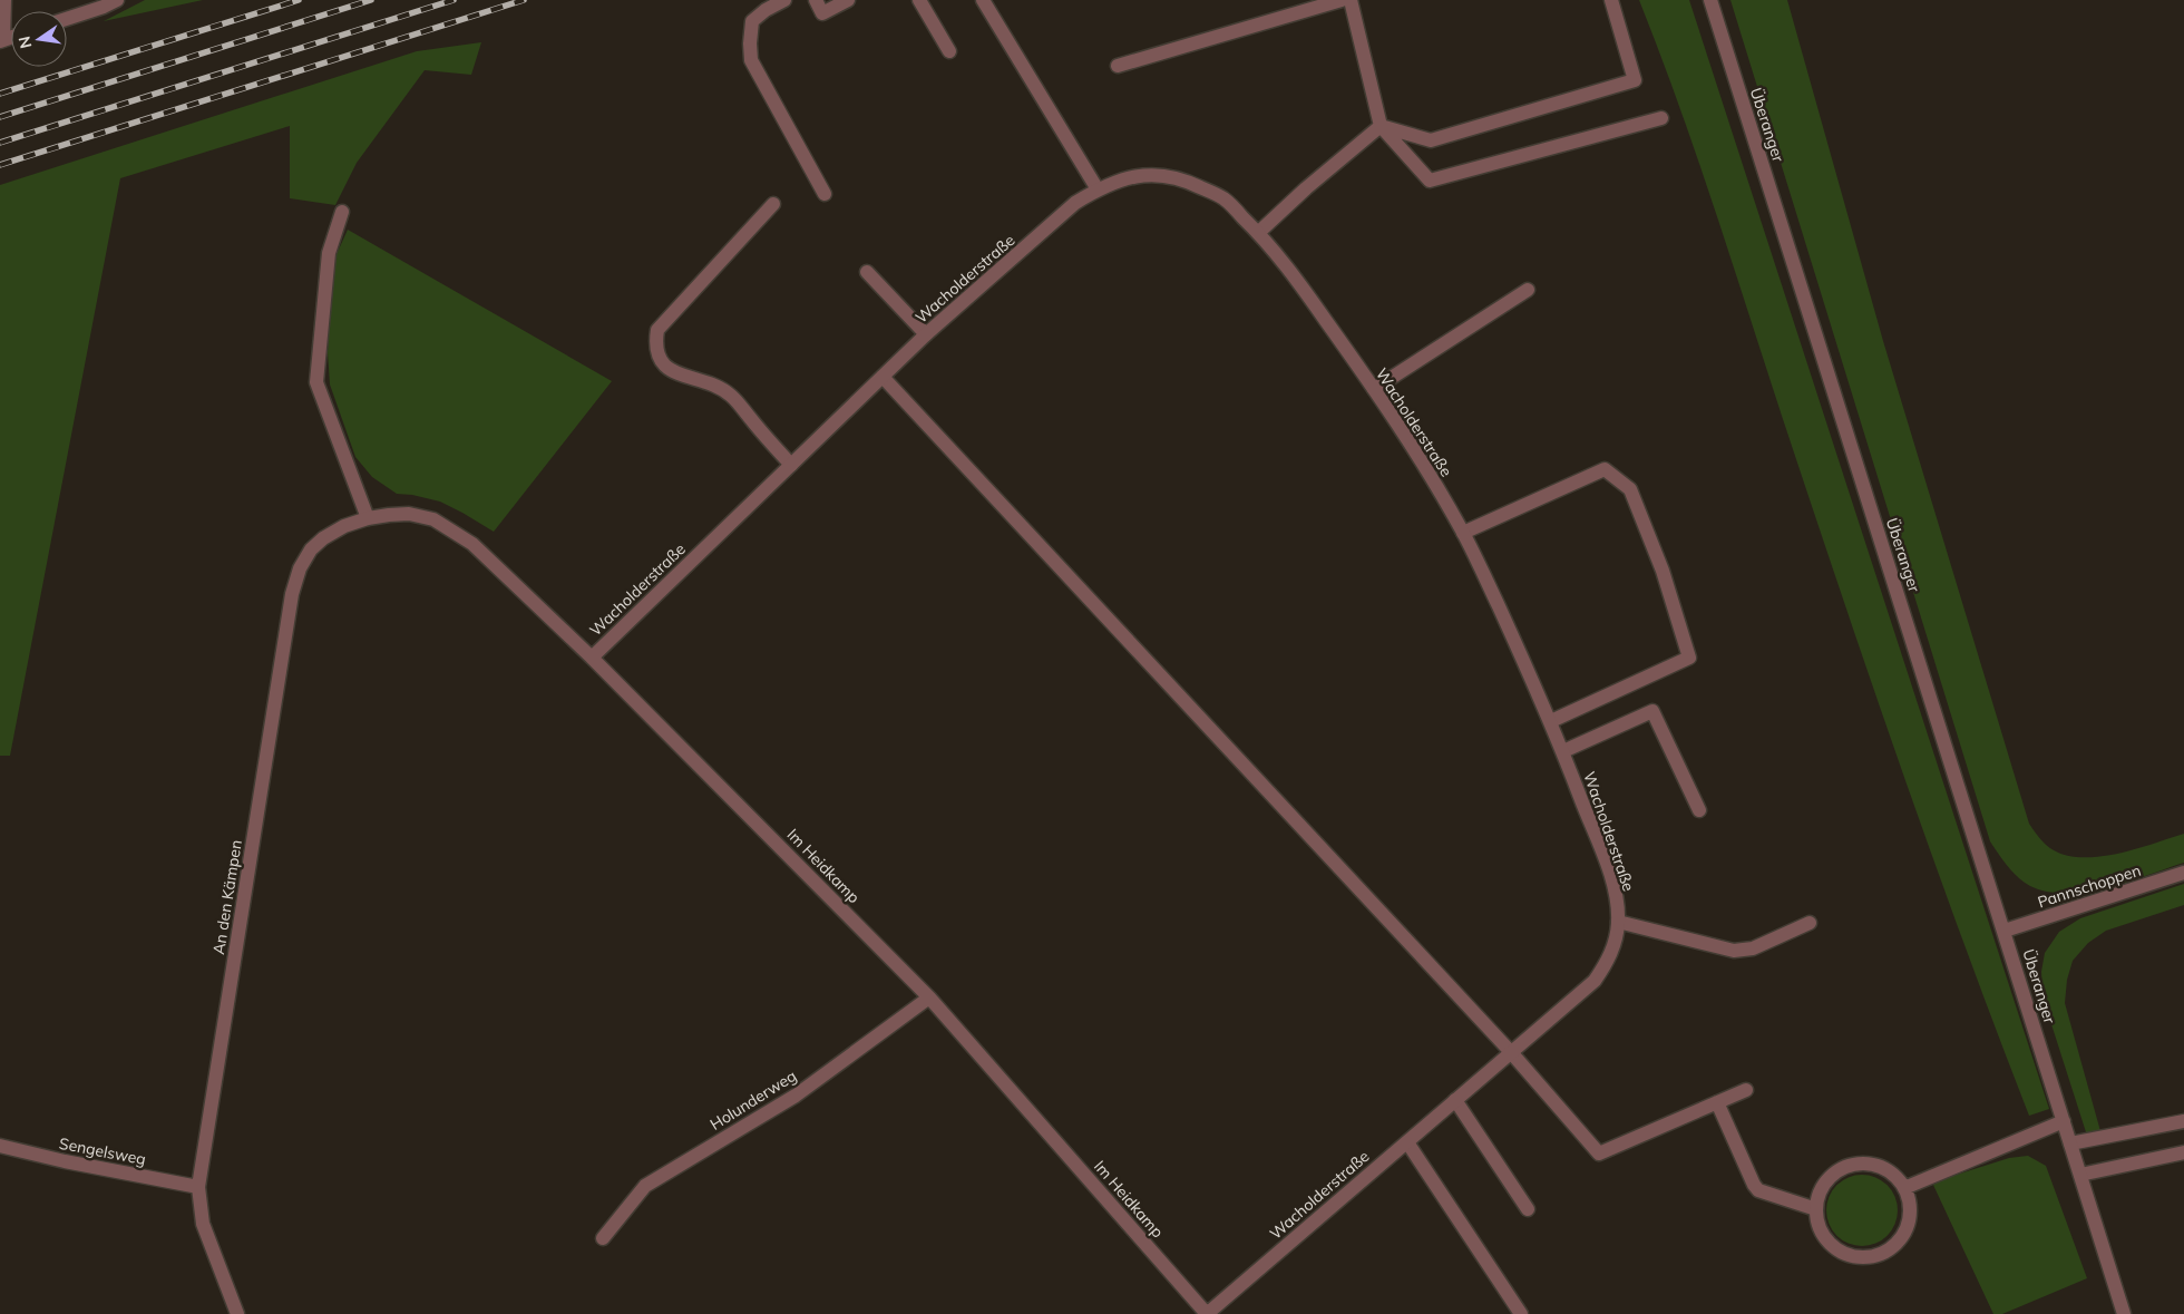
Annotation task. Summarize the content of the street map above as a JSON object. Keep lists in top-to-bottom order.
{
  "streets": {
    "street": [
      "Überanger",
      "Wacholderstraße",
      "Im Heidkamp",
      "Pannschoppen",
      "An den Kämpen",
      "Holunderweg",
      "Sengelsweg"
    ]
  },
  "crossings": [
    ["Überanger", "Pannschoppen"],
    ["Wacholderstraße", "Im Heidkamp"],
    ["Im Heidkamp", "An den Kämpen"],
    ["Im Heidkamp", "Holunderweg"],
    ["An den Kämpen", "Sengelsweg"]
  ],
  "north": "left"
}
